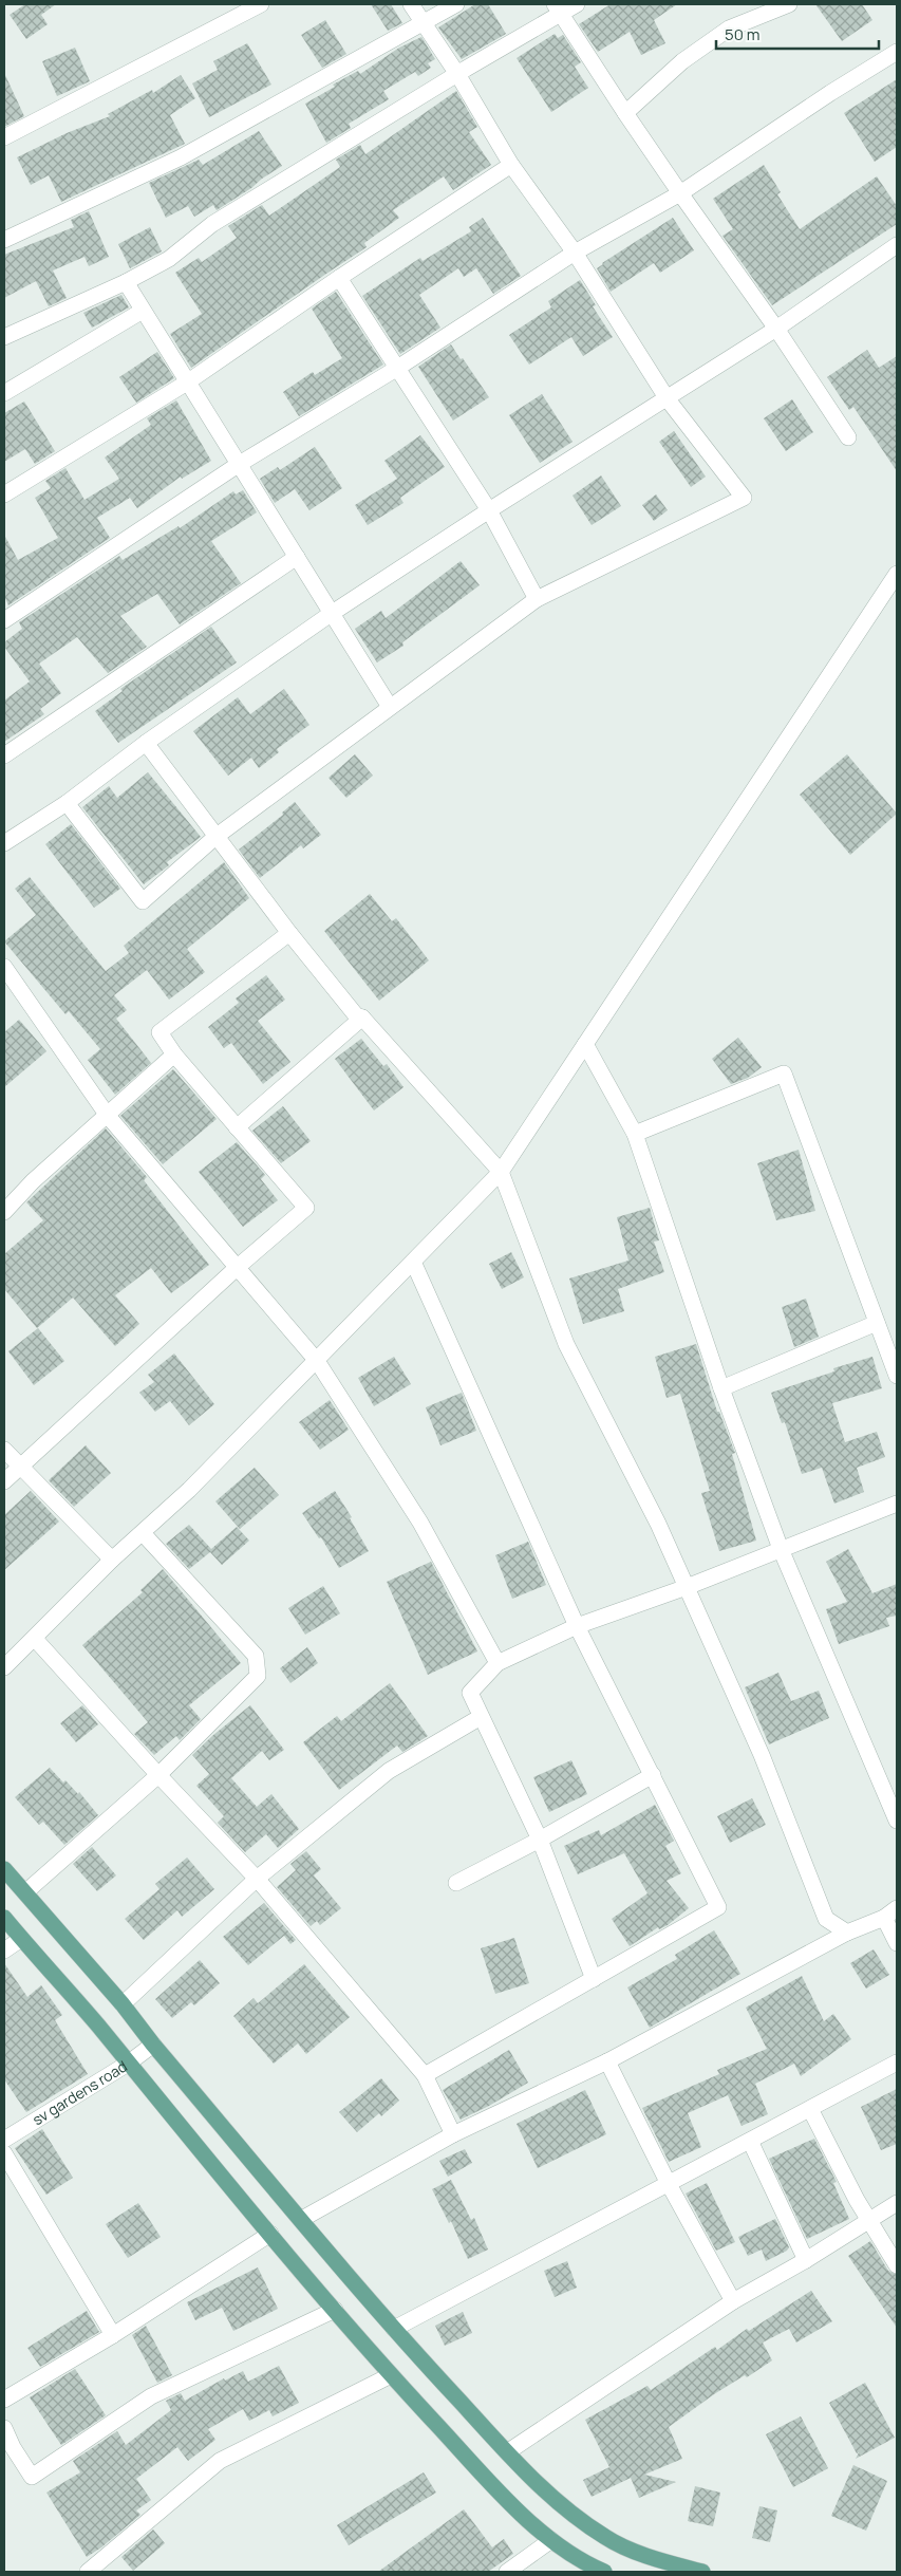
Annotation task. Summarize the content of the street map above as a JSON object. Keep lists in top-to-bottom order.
{
  "streets": {
    "street": ["sv gardens road"]
  },
  "scale_bar": "50 m"
}
